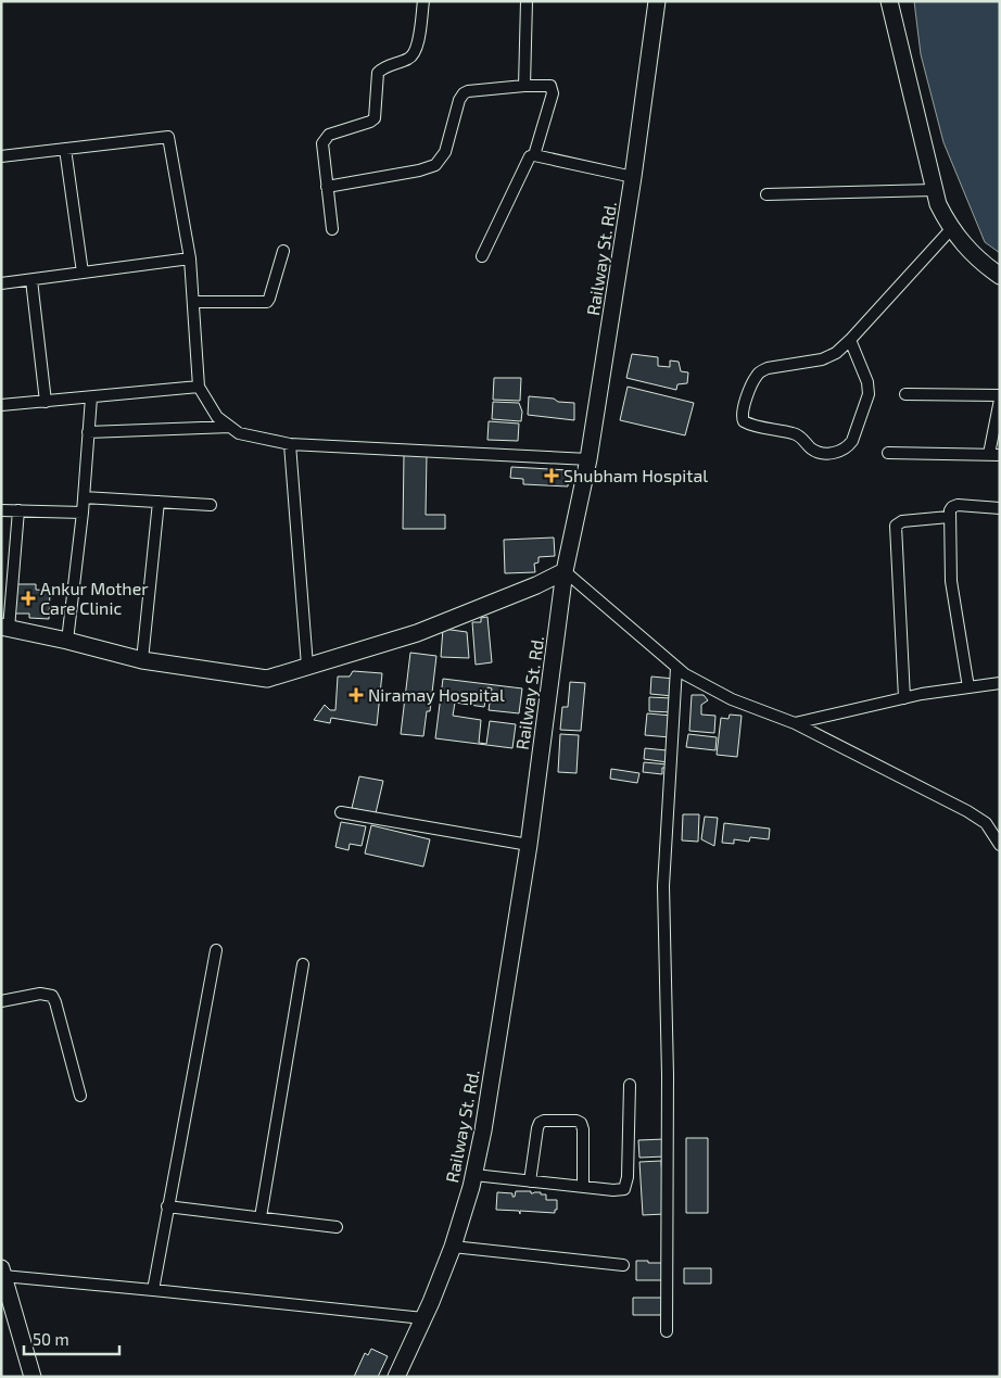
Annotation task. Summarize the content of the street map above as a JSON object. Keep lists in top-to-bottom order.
{
  "streets": {
    "street": ["Railway St. Rd."]
  },
  "places": {
    "health": ["Shubham Hospital", "Ankur Mother Care Clinic", "Niramay Hospital"]
  },
  "scale_bar": "50 m"
}
